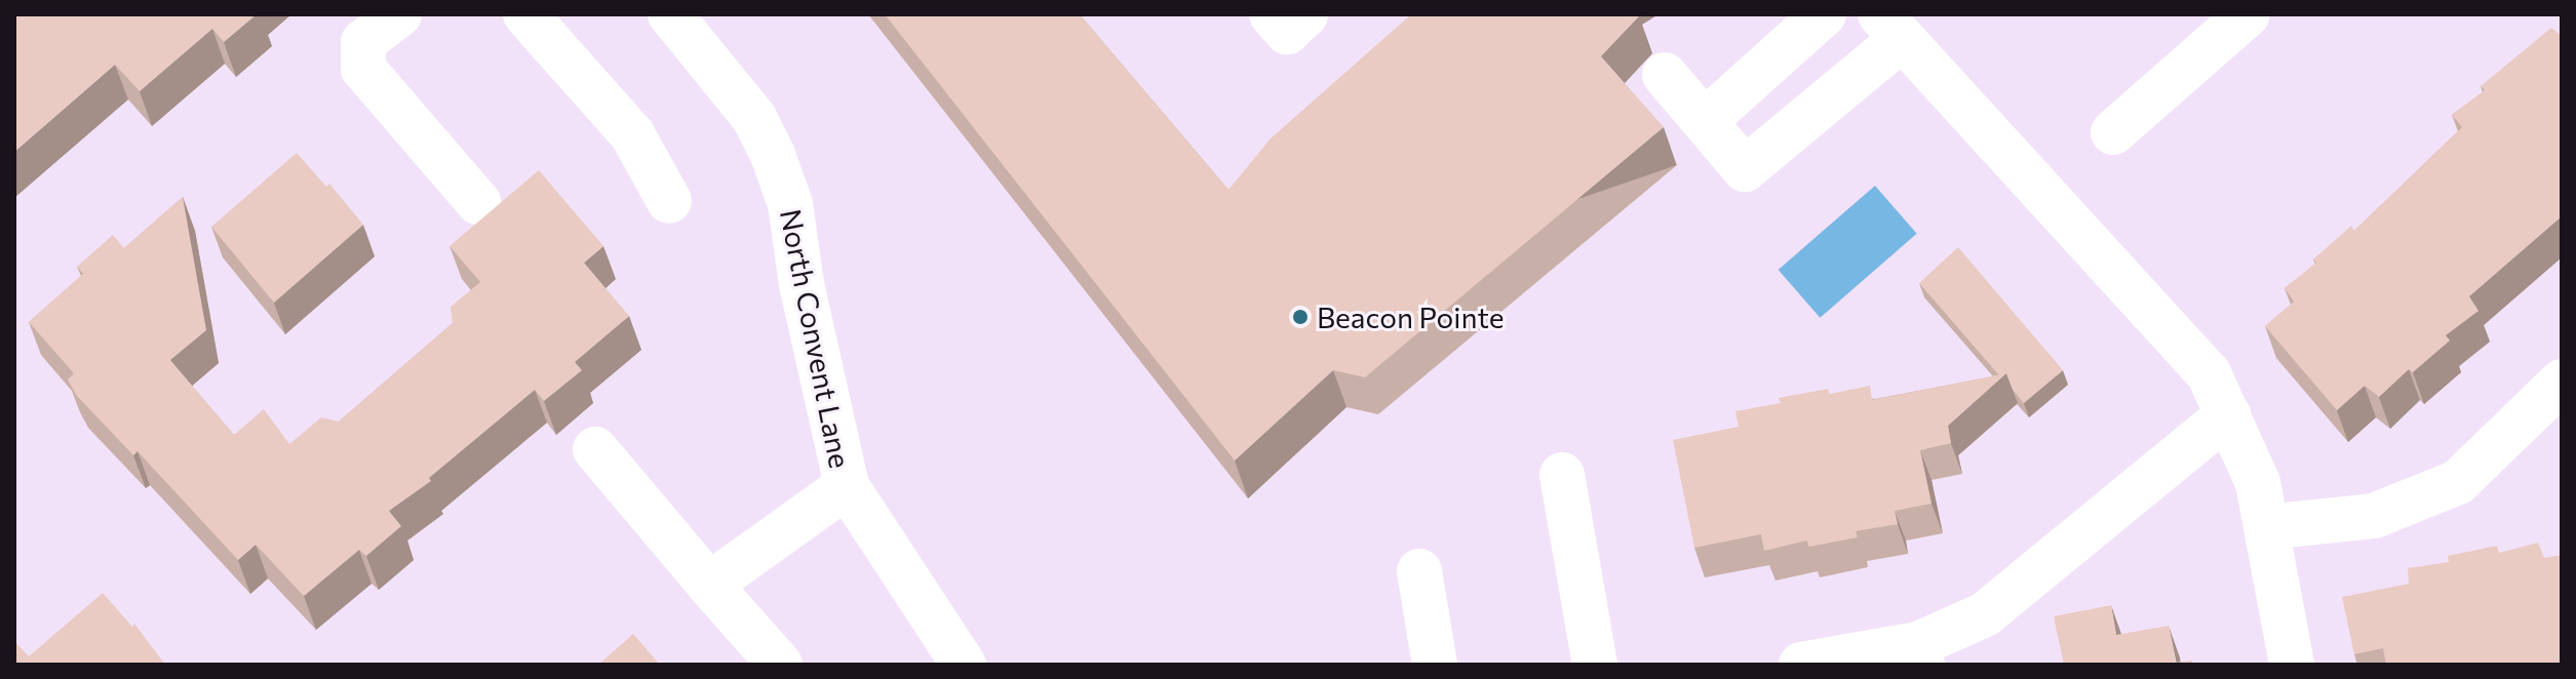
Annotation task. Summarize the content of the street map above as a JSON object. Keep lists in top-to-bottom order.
{
  "streets": {
    "street": ["North Convent Lane"]
  },
  "places": ["Beacon Pointe"]
}
